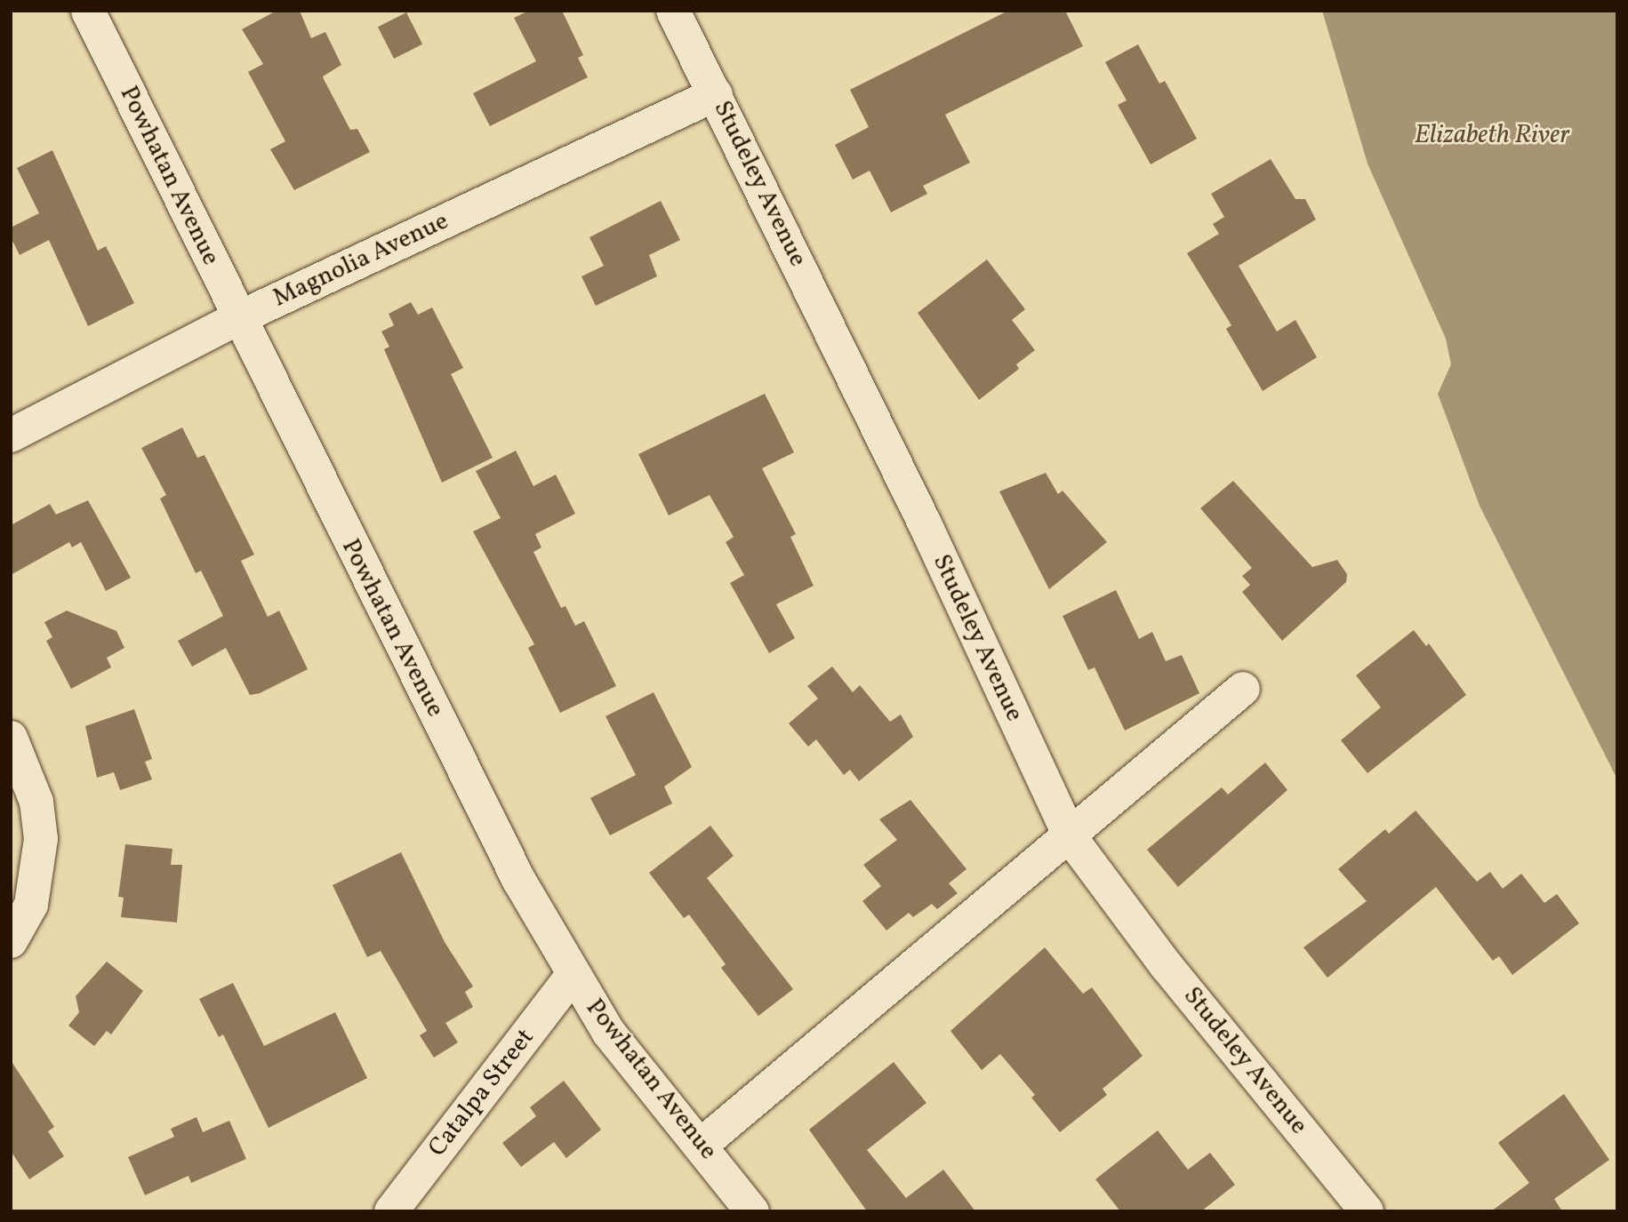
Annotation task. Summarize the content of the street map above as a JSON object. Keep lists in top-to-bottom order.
{
  "streets": {
    "street": [
      "Powhatan Avenue",
      "Studeley Avenue",
      "Magnolia Avenue",
      "Catalpa Street"
    ]
  },
  "crossings": [
    ["Powhatan Avenue", "Magnolia Avenue"],
    ["Powhatan Avenue", "Catalpa Street"],
    ["Studeley Avenue", "Magnolia Avenue"]
  ],
  "water": ["Elizabeth River"]
}
